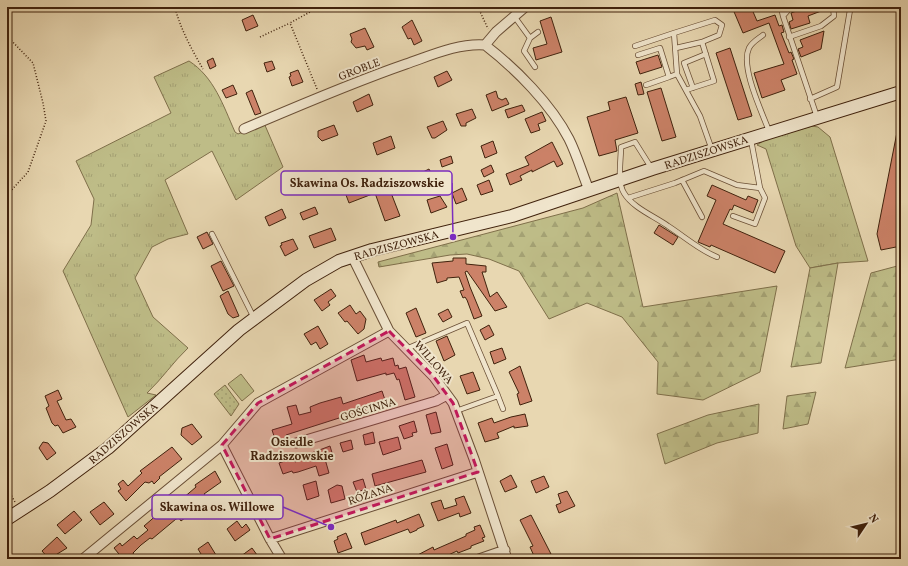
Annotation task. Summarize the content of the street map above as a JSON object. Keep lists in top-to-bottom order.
{
  "streets": {
    "street": [
      "GROBLE",
      "RADZISZOWSKA",
      "WILLOWA",
      "GOŚCINNA",
      "RÓŻANA"
    ]
  },
  "crossings": [
    ["RADZISZOWSKA", "WILLOWA"],
    ["WILLOWA", "GOŚCINNA"],
    ["WILLOWA", "RÓŻANA"]
  ],
  "districts": ["Osiedle Radziszowskie"],
  "places": ["Skawina Os. Radziszowskie", "Skawina os. Willowe"],
  "north": "top right"
}
